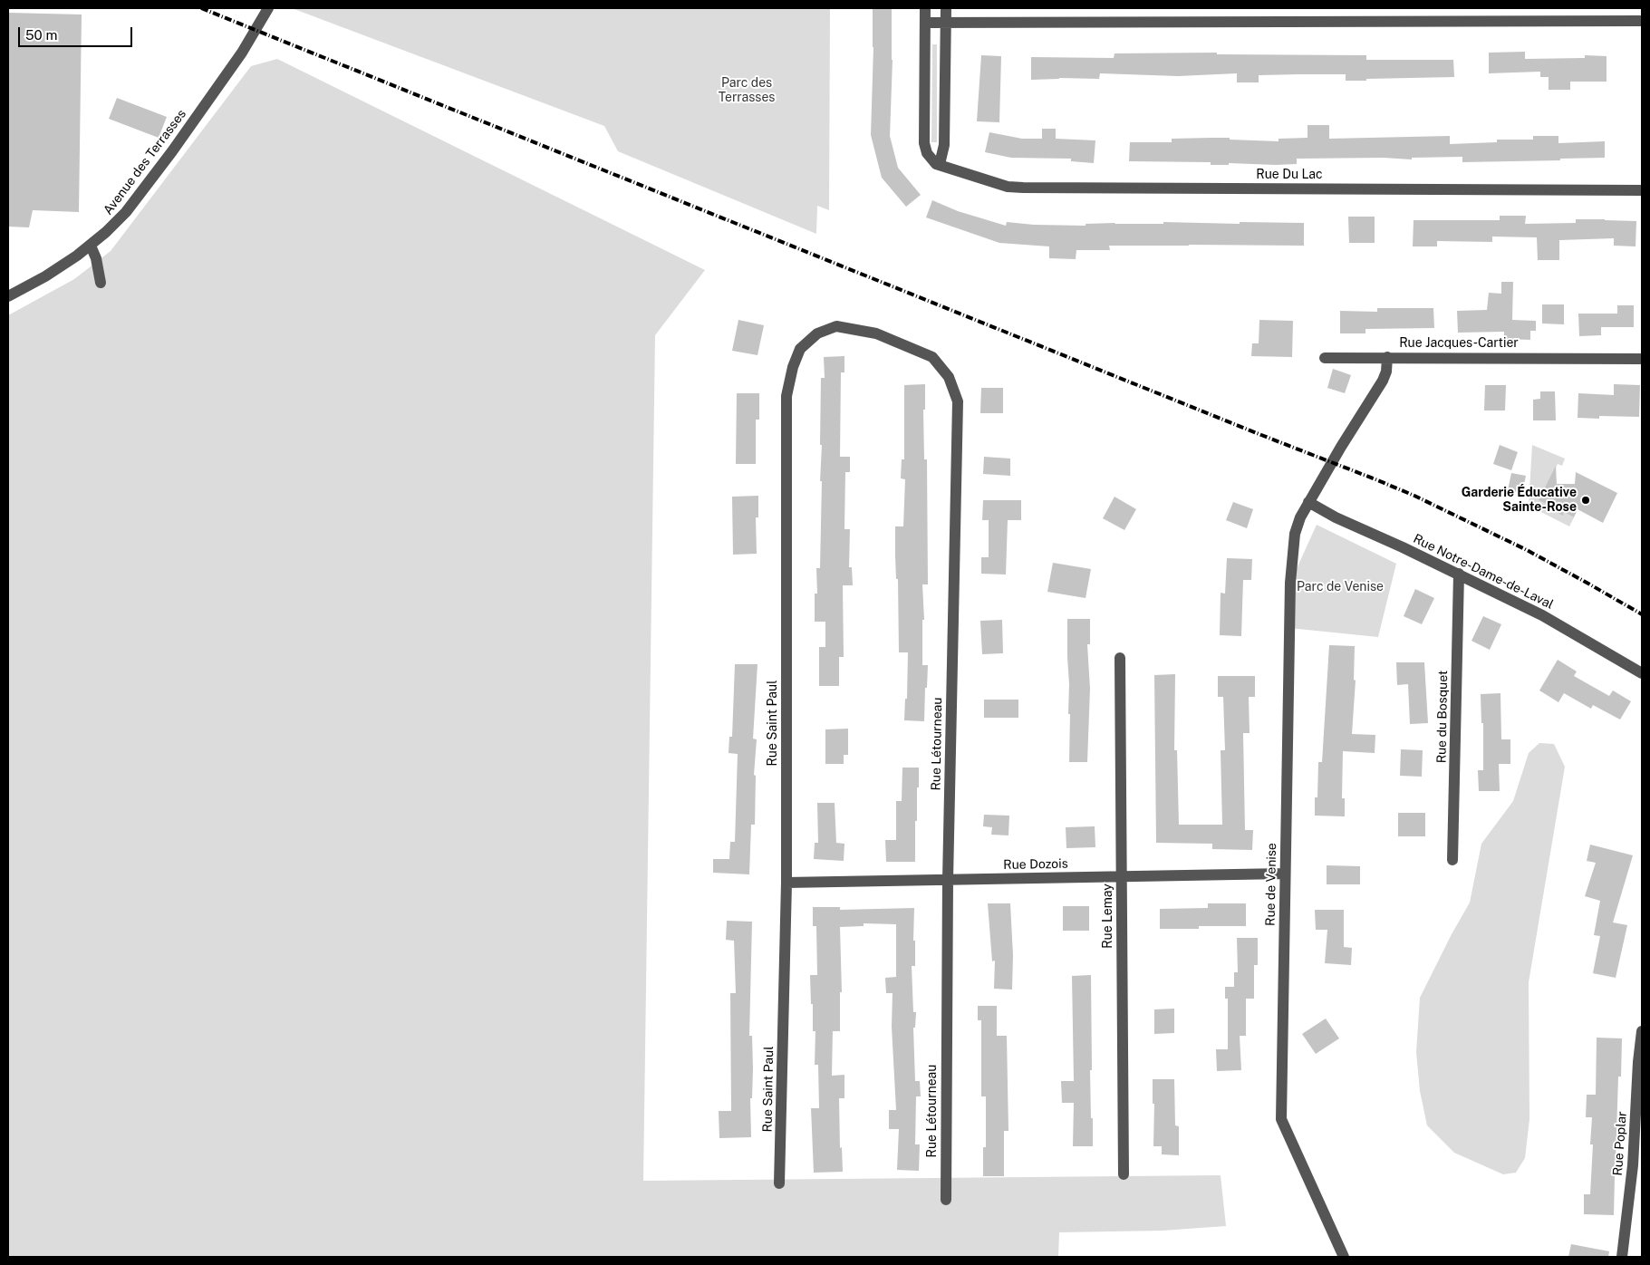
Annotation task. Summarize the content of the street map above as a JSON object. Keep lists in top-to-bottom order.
{
  "streets": {
    "street": [
      "Avenue des Terrasses",
      "Rue Du Lac",
      "Rue Jacques-Cartier",
      "Rue Notre-Dame-de-Laval",
      "Rue du Bosquet",
      "Rue Saint Paul",
      "Rue Létourneau",
      "Rue Dozois",
      "Rue de Venise",
      "Rue Lemay",
      "Rue Poplar"
    ]
  },
  "crossings": [
    ["Rue Jacques-Cartier", "Rue Notre-Dame-de-Laval"],
    ["Rue Jacques-Cartier", "Rue de Venise"],
    ["Rue Notre-Dame-de-Laval", "Rue du Bosquet"],
    ["Rue Notre-Dame-de-Laval", "Rue de Venise"],
    ["Rue Saint Paul", "Rue Létourneau"],
    ["Rue Saint Paul", "Rue Dozois"],
    ["Rue Létourneau", "Rue Dozois"],
    ["Rue Dozois", "Rue de Venise"],
    ["Rue Dozois", "Rue Lemay"]
  ],
  "parks": ["Parc des Terrasses", "Parc de Venise"],
  "places": ["Garderie Éducative Sainte-Rose"],
  "scale_bar": "50 m"
}
